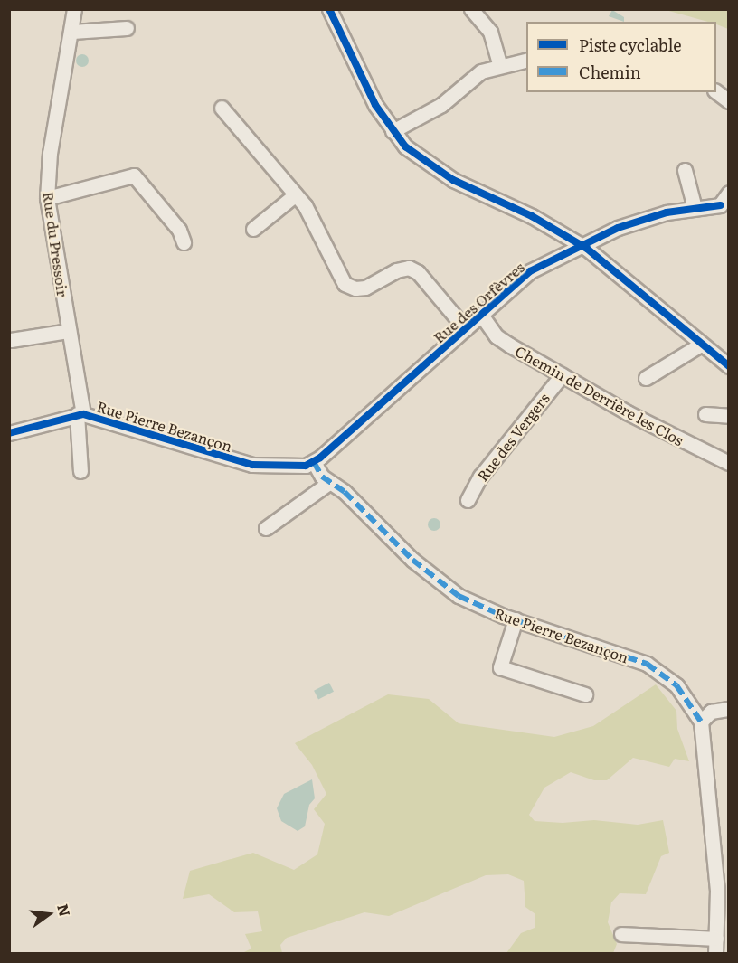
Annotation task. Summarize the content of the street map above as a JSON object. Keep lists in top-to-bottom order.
{
  "streets": {
    "street": [
      "Rue du Pressoir",
      "Rue des Orfèvres",
      "Chemin de Derrière les Clos",
      "Rue Pierre Bezançon",
      "Rue des Vergers"
    ]
  },
  "crossings": [
    ["Rue du Pressoir", "Rue Pierre Bezançon"],
    ["Rue des Orfèvres", "Chemin de Derrière les Clos"],
    ["Rue des Orfèvres", "Rue Pierre Bezançon"],
    ["Chemin de Derrière les Clos", "Rue des Vergers"]
  ],
  "legend": ["Piste cyclable", "Chemin"],
  "north": "right"
}
